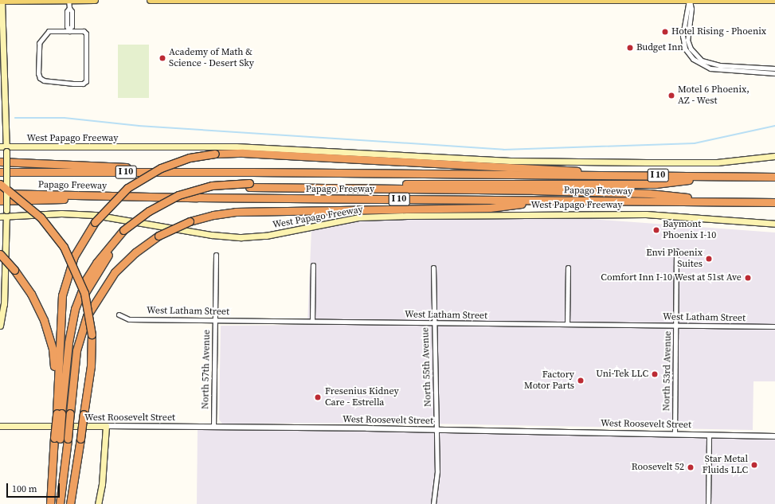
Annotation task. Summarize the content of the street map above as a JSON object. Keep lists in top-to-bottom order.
{
  "streets": {
    "highway": ["I 10", "Papago Freeway"],
    "main road": ["West Papago Freeway", "West Roosevelt Street"],
    "street": [
      "West Latham Street",
      "North 55th Avenue",
      "North 57th Avenue",
      "North 53rd Avenue"
    ]
  },
  "crossings": [
    ["West Latham Street", "North 55th Avenue"],
    ["West Latham Street", "North 57th Avenue"],
    ["West Latham Street", "North 53rd Avenue"],
    ["North 55th Avenue", "West Roosevelt Street"],
    ["North 57th Avenue", "West Roosevelt Street"],
    ["North 53rd Avenue", "West Roosevelt Street"]
  ],
  "places": [
    "Hotel Rising - Phoenix",
    "Budget Inn",
    "Academy of Math & Science - Desert Sky",
    "Motel 6 Phoenix, AZ - West",
    "Baymont Phoenix I-10",
    "Envi Phoenix Suites",
    "Comfort Inn I-10 West at 51st Ave",
    "Uni-Tek LLC",
    "Factory Motor Parts",
    "Fresenius Kidney Care - Estrella",
    "Star Metal Fluids LLC",
    "Roosevelt 52"
  ],
  "scale_bar": "100 m"
}
